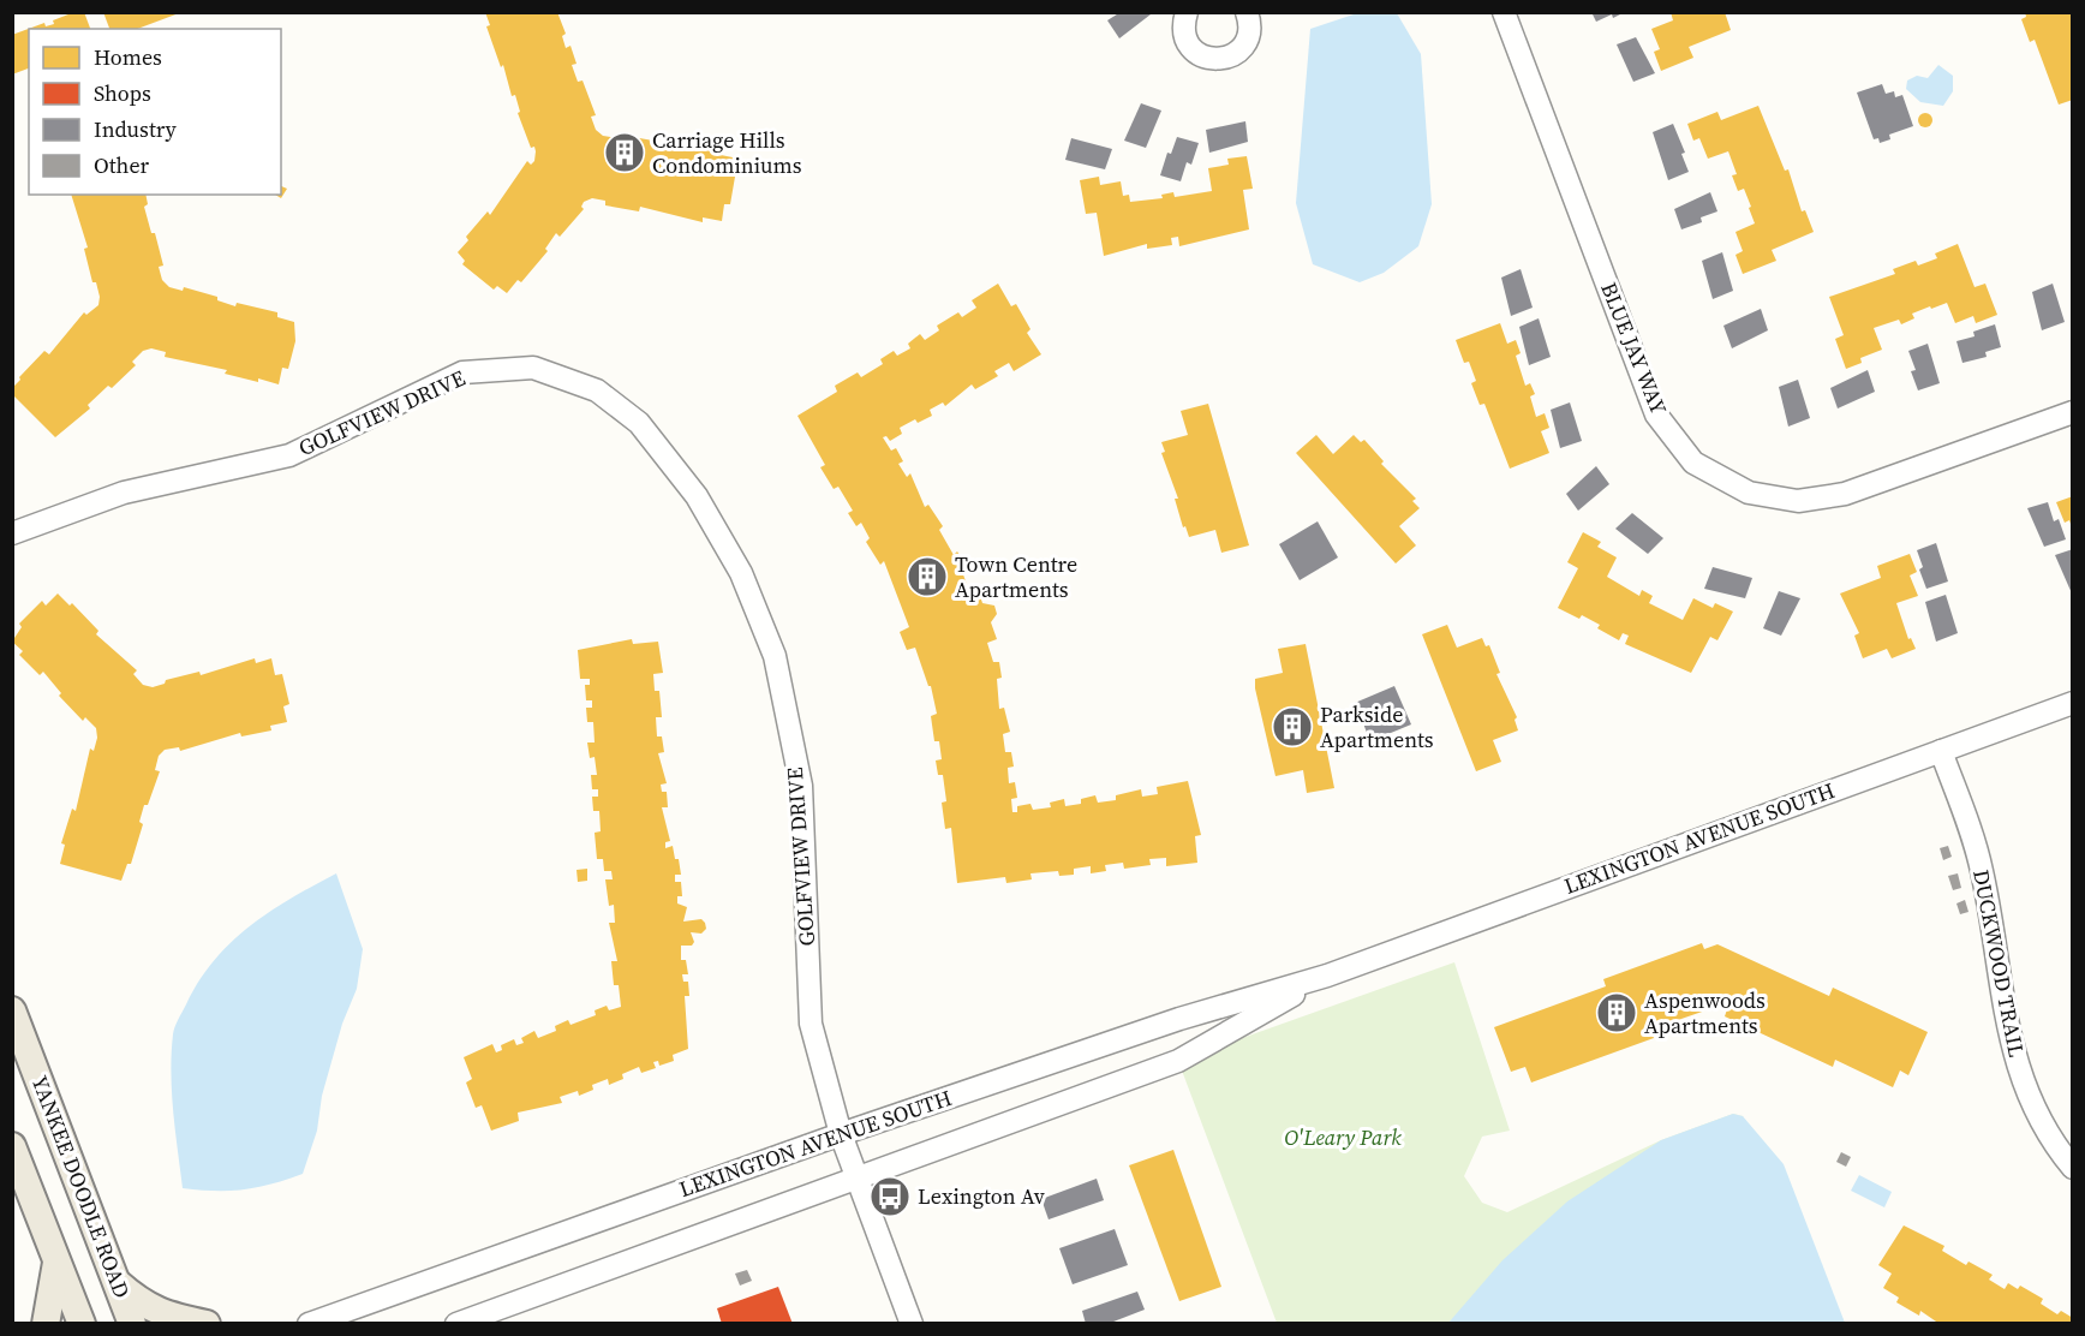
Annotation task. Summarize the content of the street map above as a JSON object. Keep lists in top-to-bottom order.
{
  "streets": {
    "main road": ["YANKEE DOODLE ROAD"],
    "street": [
      "BLUE JAY WAY",
      "GOLFVIEW DRIVE",
      "LEXINGTON AVENUE SOUTH",
      "DUCKWOOD TRAIL"
    ]
  },
  "crossings": [
    ["GOLFVIEW DRIVE", "LEXINGTON AVENUE SOUTH"],
    ["LEXINGTON AVENUE SOUTH", "DUCKWOOD TRAIL"]
  ],
  "parks": ["O'Leary Park"],
  "places": {
    "building": [
      "Carriage Hills Condominiums",
      "Town Centre Apartments",
      "Parkside Apartments",
      "Aspenwoods Apartments"
    ],
    "bus stop": ["Lexington Av"]
  },
  "legend": [
    "Homes",
    "Shops",
    "Industry",
    "Other"
  ]
}
